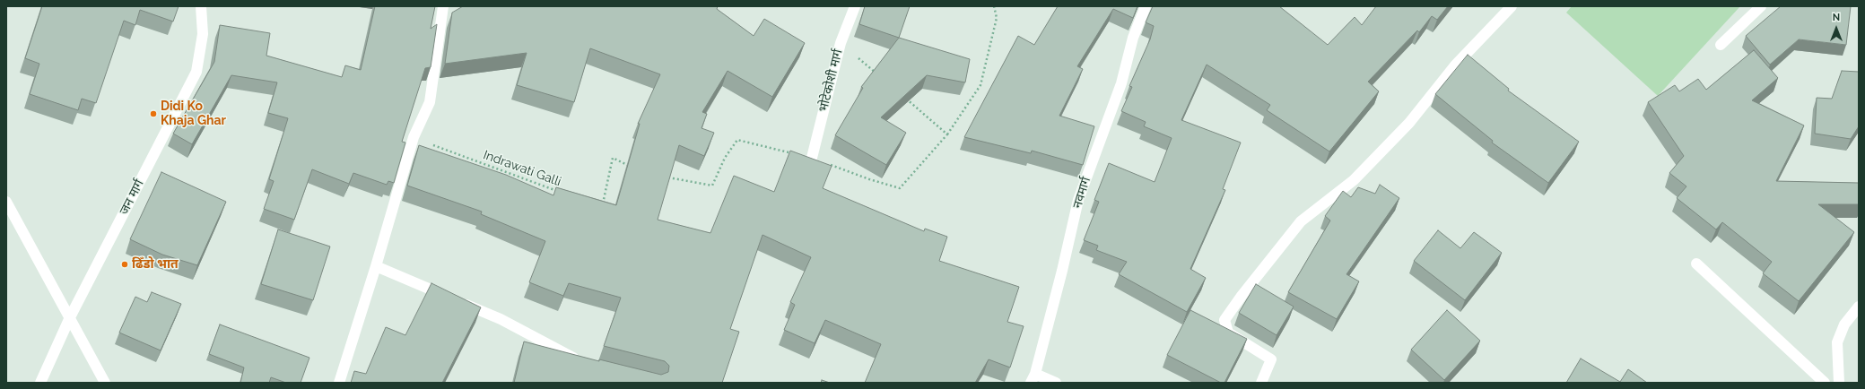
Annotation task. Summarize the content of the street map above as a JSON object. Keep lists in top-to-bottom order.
{
  "streets": {
    "street": ["भोटेकोशी मार्ग", "नवमार्ग", "जन मार्ग"],
    "path": ["Indrawati Galli"]
  },
  "places": ["Didi Ko Khaja Ghar", "ढिँडो भात"],
  "north": "top"
}
